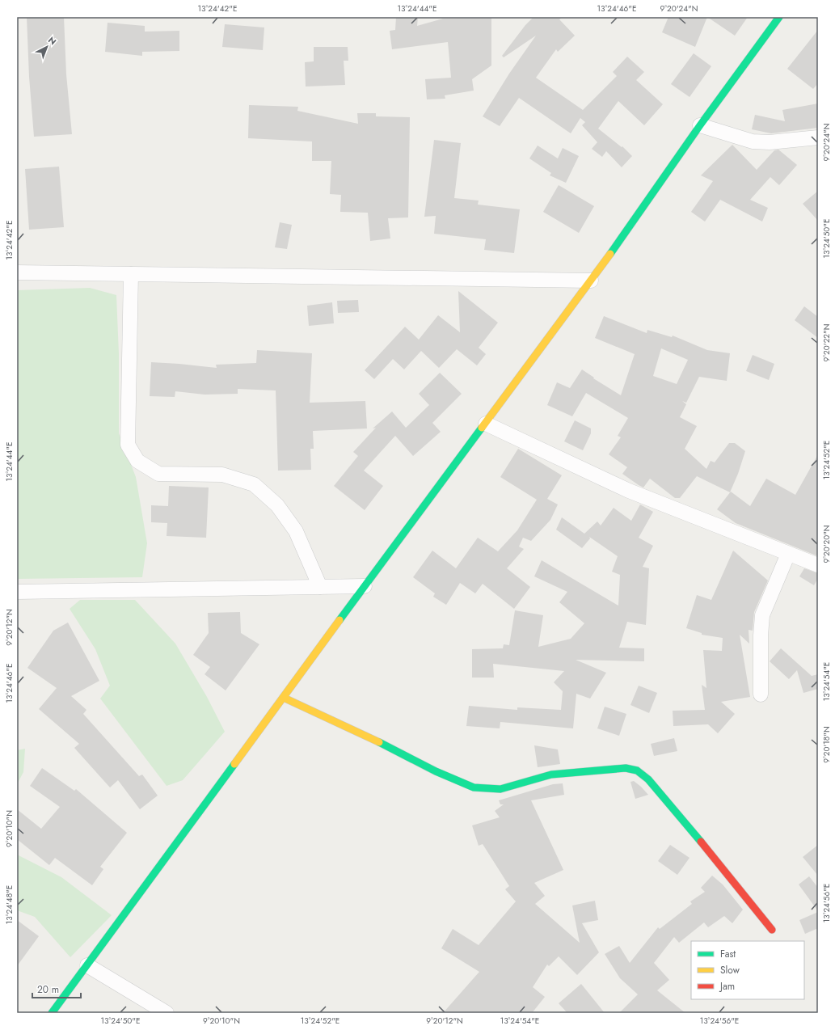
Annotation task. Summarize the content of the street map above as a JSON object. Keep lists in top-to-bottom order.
{
  "legend": ["Fast", "Slow", "Jam"],
  "scale_bar": "20 m",
  "north": "top right",
  "coordinates": [
    "13°24'42\"E",
    "13°24'44\"E",
    "13°24'46\"E",
    "9°20'24\"N",
    "13°24'50\"E",
    "9°20'22\"N",
    "13°24'52\"E",
    "9°20'20\"N",
    "9°20'12\"N",
    "13°24'54\"E",
    "9°20'18\"N",
    "9°20'10\"N",
    "13°24'56\"E",
    "13°24'48\"E"
  ]
}
